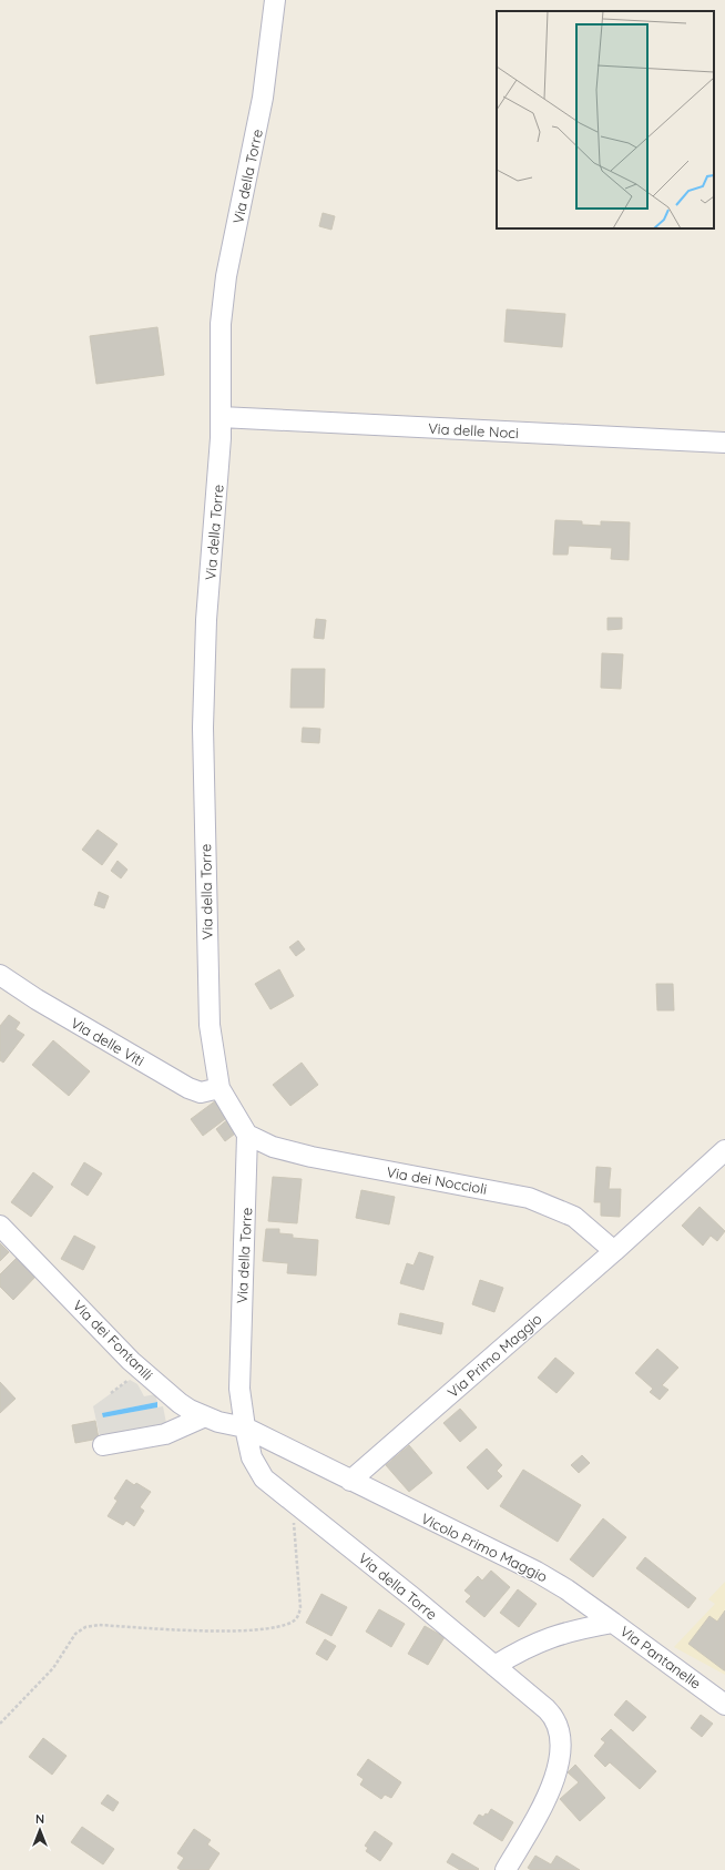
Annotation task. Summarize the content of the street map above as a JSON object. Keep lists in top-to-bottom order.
{
  "streets": {
    "street": [
      "Via della Torre",
      "Via delle Noci",
      "Via delle Viti",
      "Via dei Noccioli",
      "Via dei Fontanili",
      "Via Primo Maggio",
      "Vicolo Primo Maggio",
      "Via Pantanelle"
    ]
  },
  "crossings": [
    ["Via della Torre", "Via delle Noci"],
    ["Via della Torre", "Via delle Viti"],
    ["Via della Torre", "Via dei Noccioli"],
    ["Via della Torre", "Via dei Fontanili"],
    ["Via della Torre", "Via Pantanelle"],
    ["Via dei Noccioli", "Via Primo Maggio"],
    ["Via Primo Maggio", "Vicolo Primo Maggio"],
    ["Vicolo Primo Maggio", "Via Pantanelle"]
  ],
  "north": "top"
}
